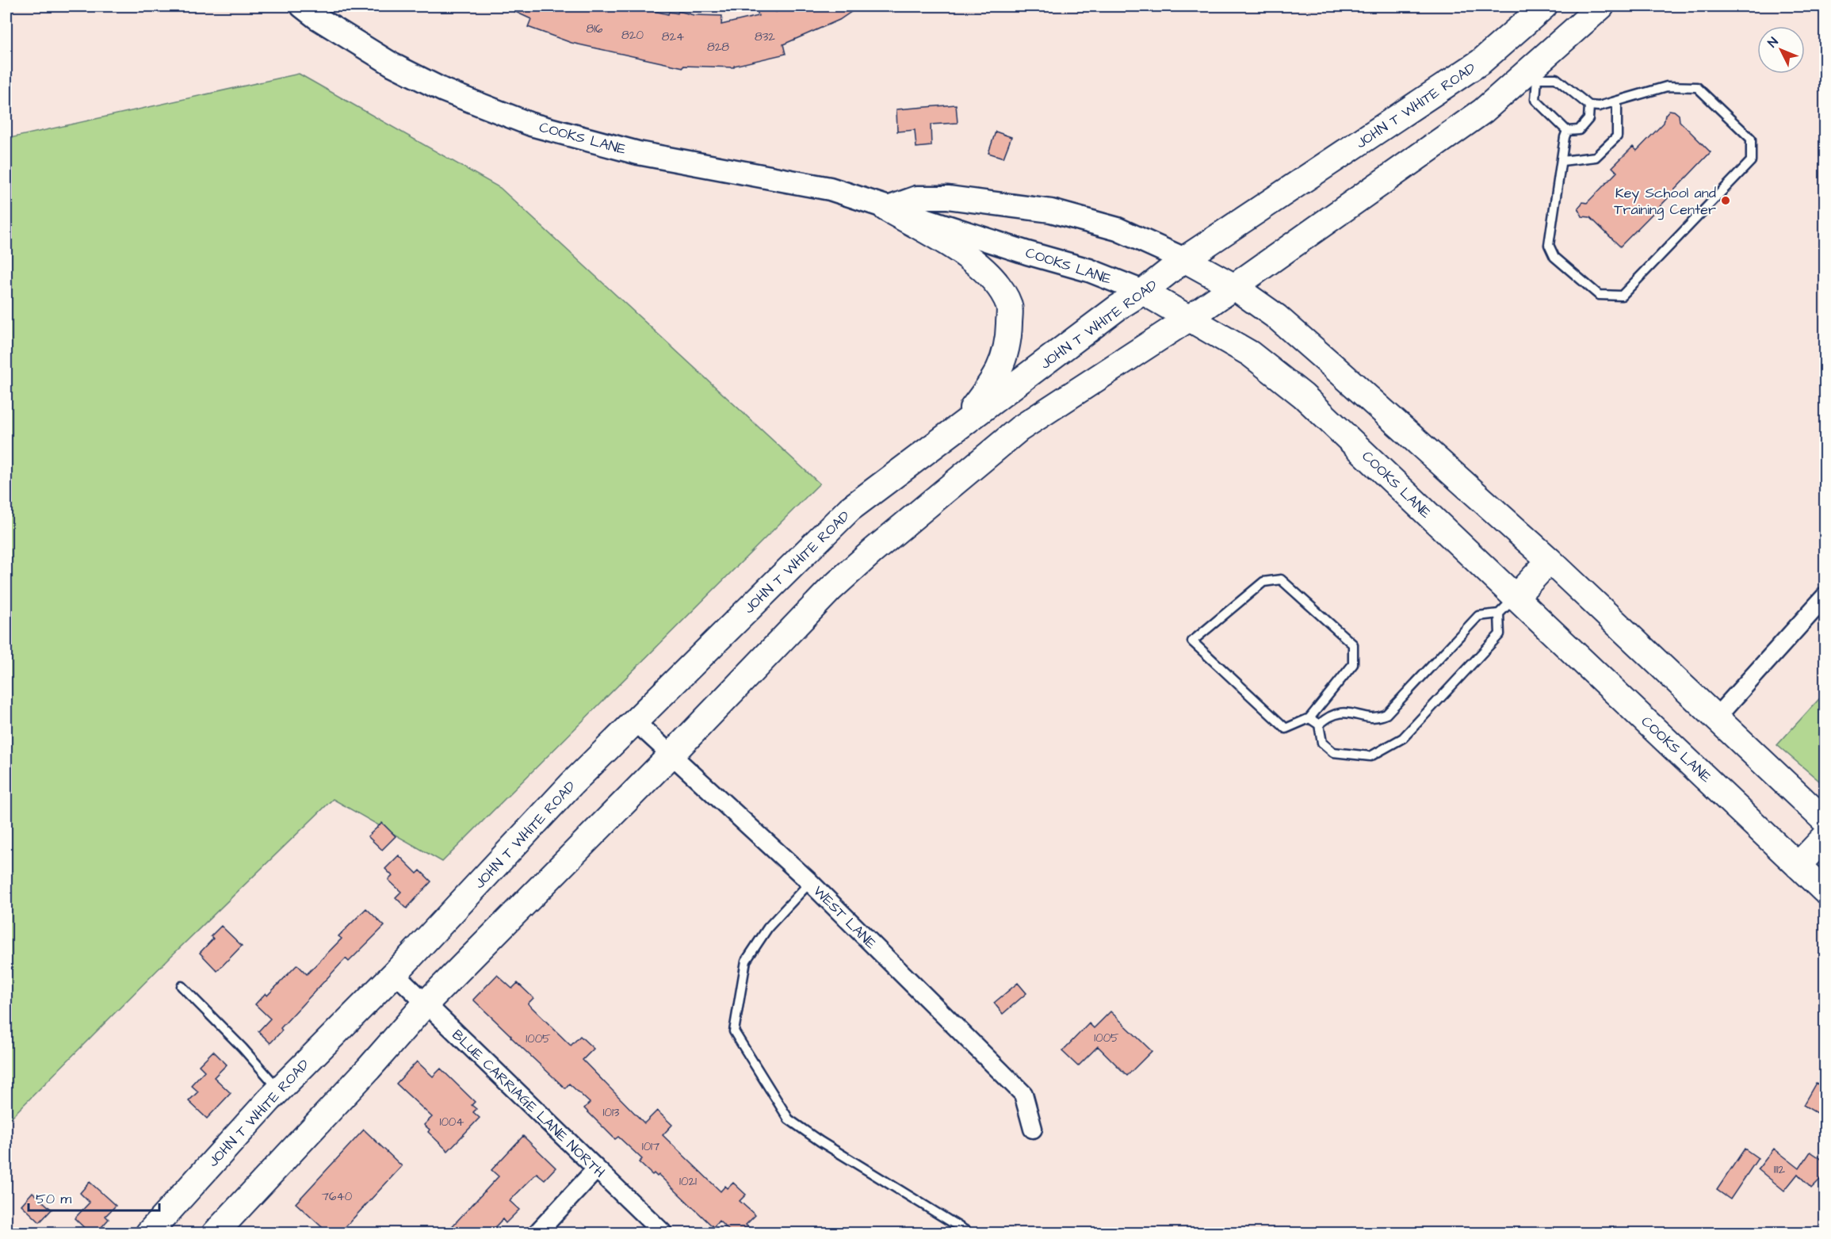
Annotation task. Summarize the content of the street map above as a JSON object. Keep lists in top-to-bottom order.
{
  "streets": {
    "main road": ["JOHN T WHITE ROAD", "COOKS LANE"],
    "street": ["WEST LANE", "BLUE CARRIAGE LANE NORTH"]
  },
  "crossings": [
    ["JOHN T WHITE ROAD", "COOKS LANE"],
    ["JOHN T WHITE ROAD", "WEST LANE"],
    ["JOHN T WHITE ROAD", "BLUE CARRIAGE LANE NORTH"]
  ],
  "places": ["Key School and Training Center"],
  "house_numbers": [
    "816",
    "820",
    "824",
    "832",
    "828",
    "1005",
    "1005",
    "1013",
    "1004",
    "1017",
    "1112",
    "1021",
    "7640"
  ],
  "scale_bar": "50 m",
  "north": "top left"
}
